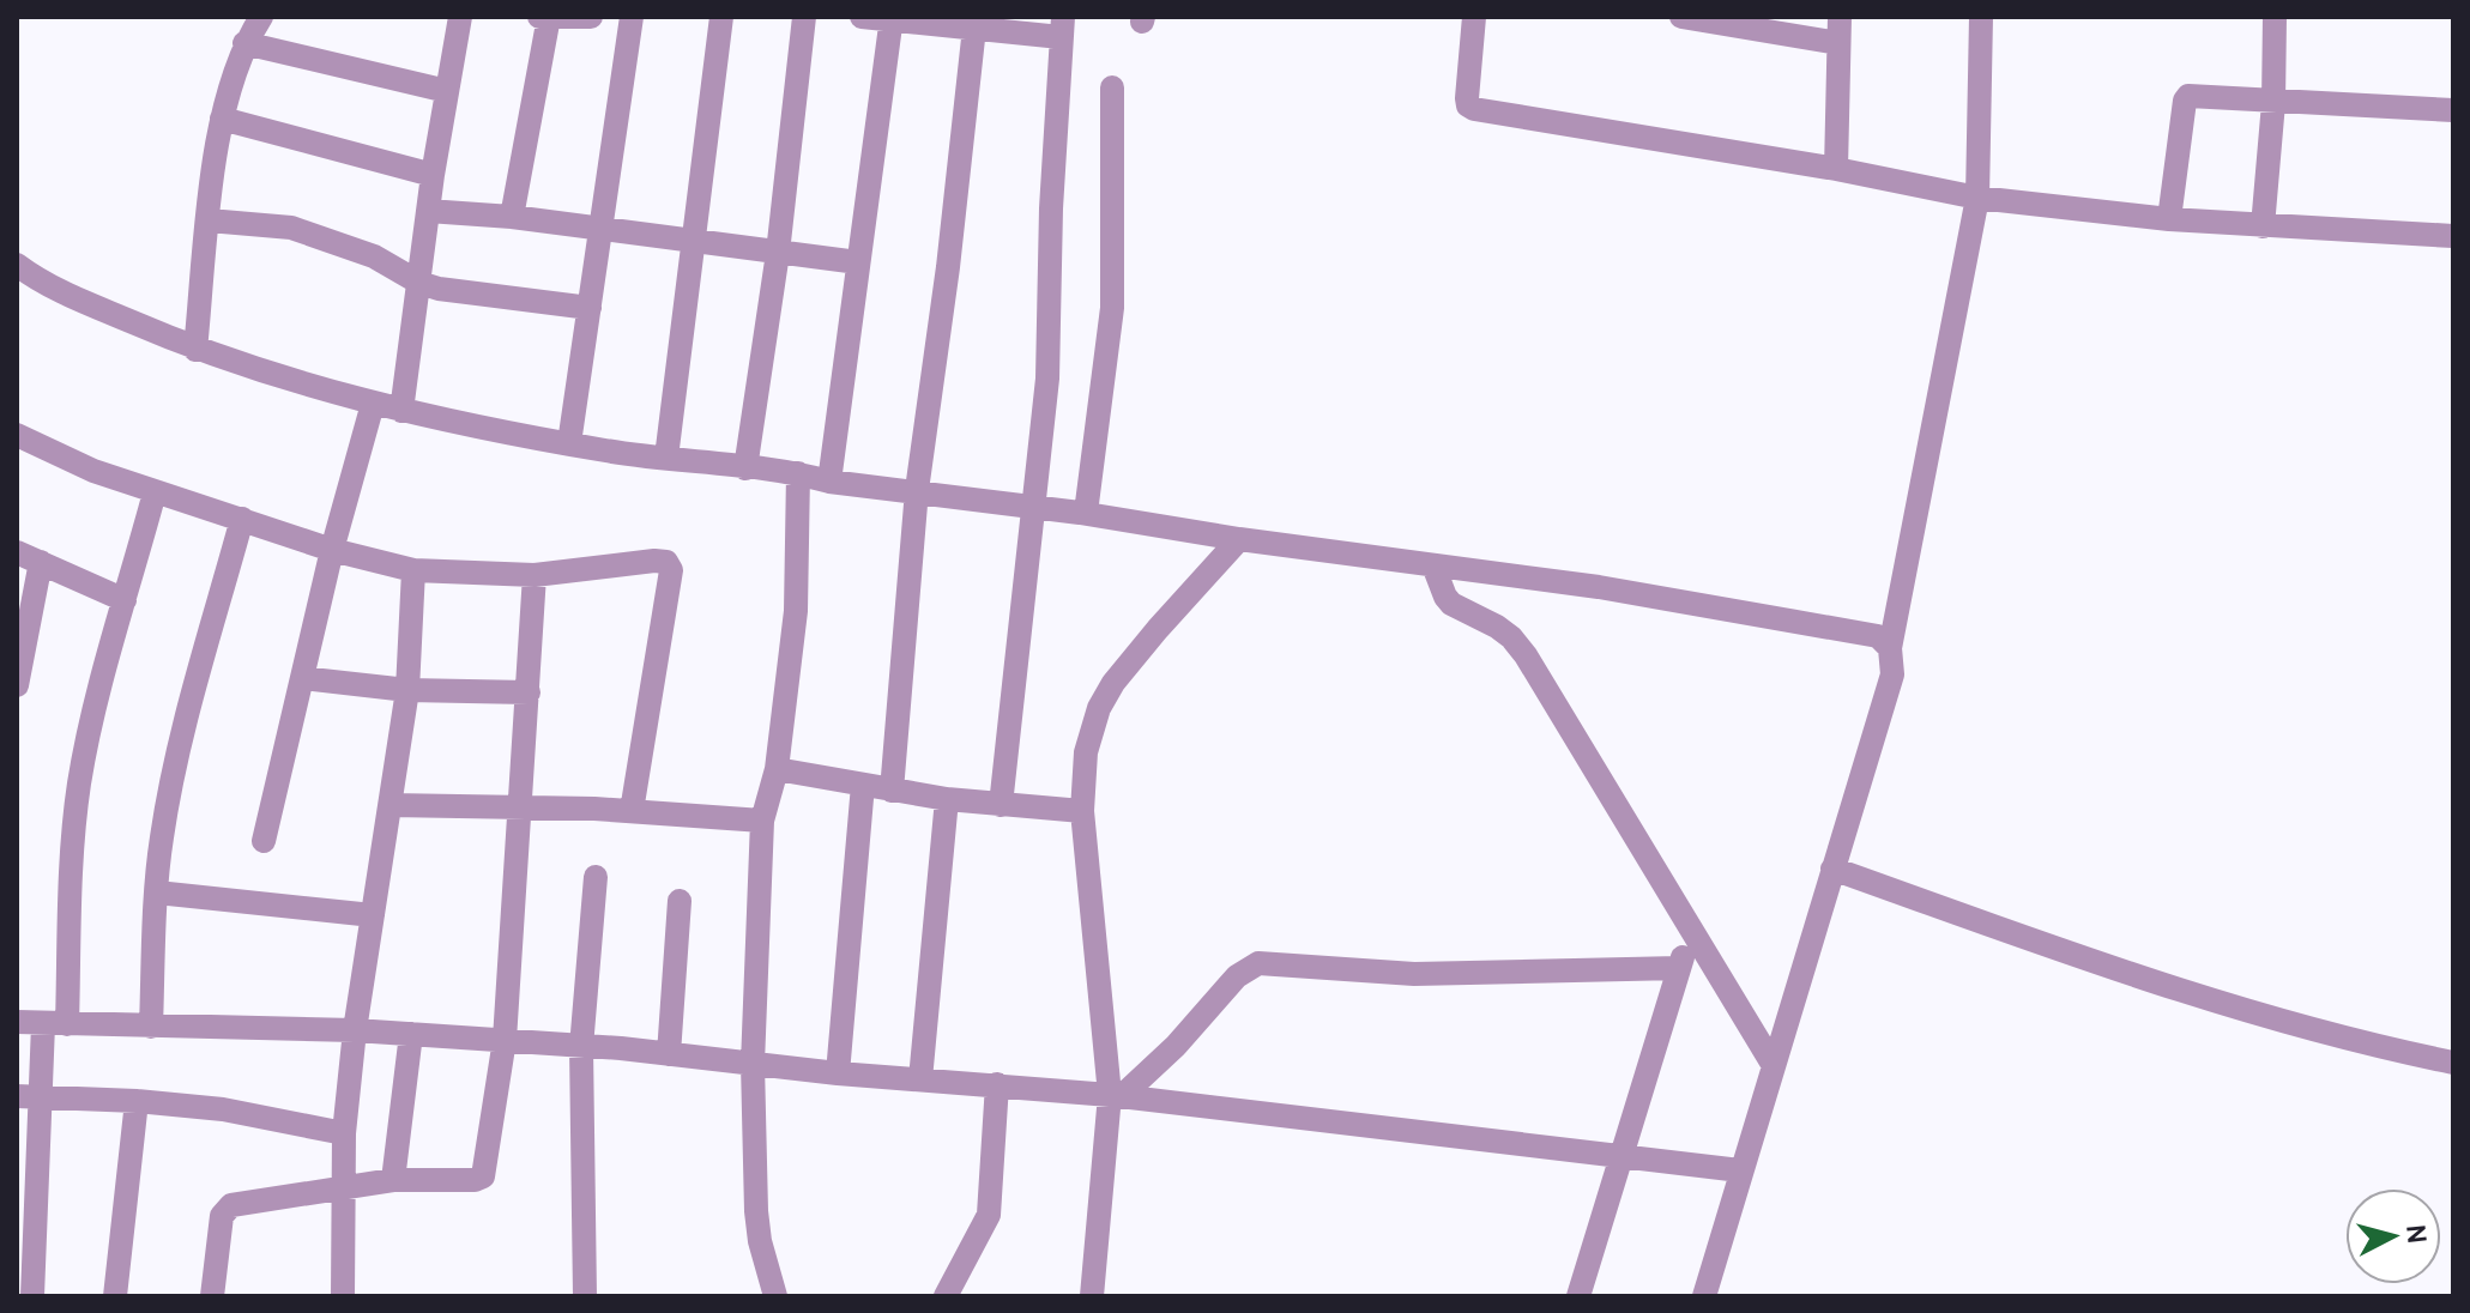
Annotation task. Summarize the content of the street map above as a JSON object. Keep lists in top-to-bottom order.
{
  "north": "right"
}
